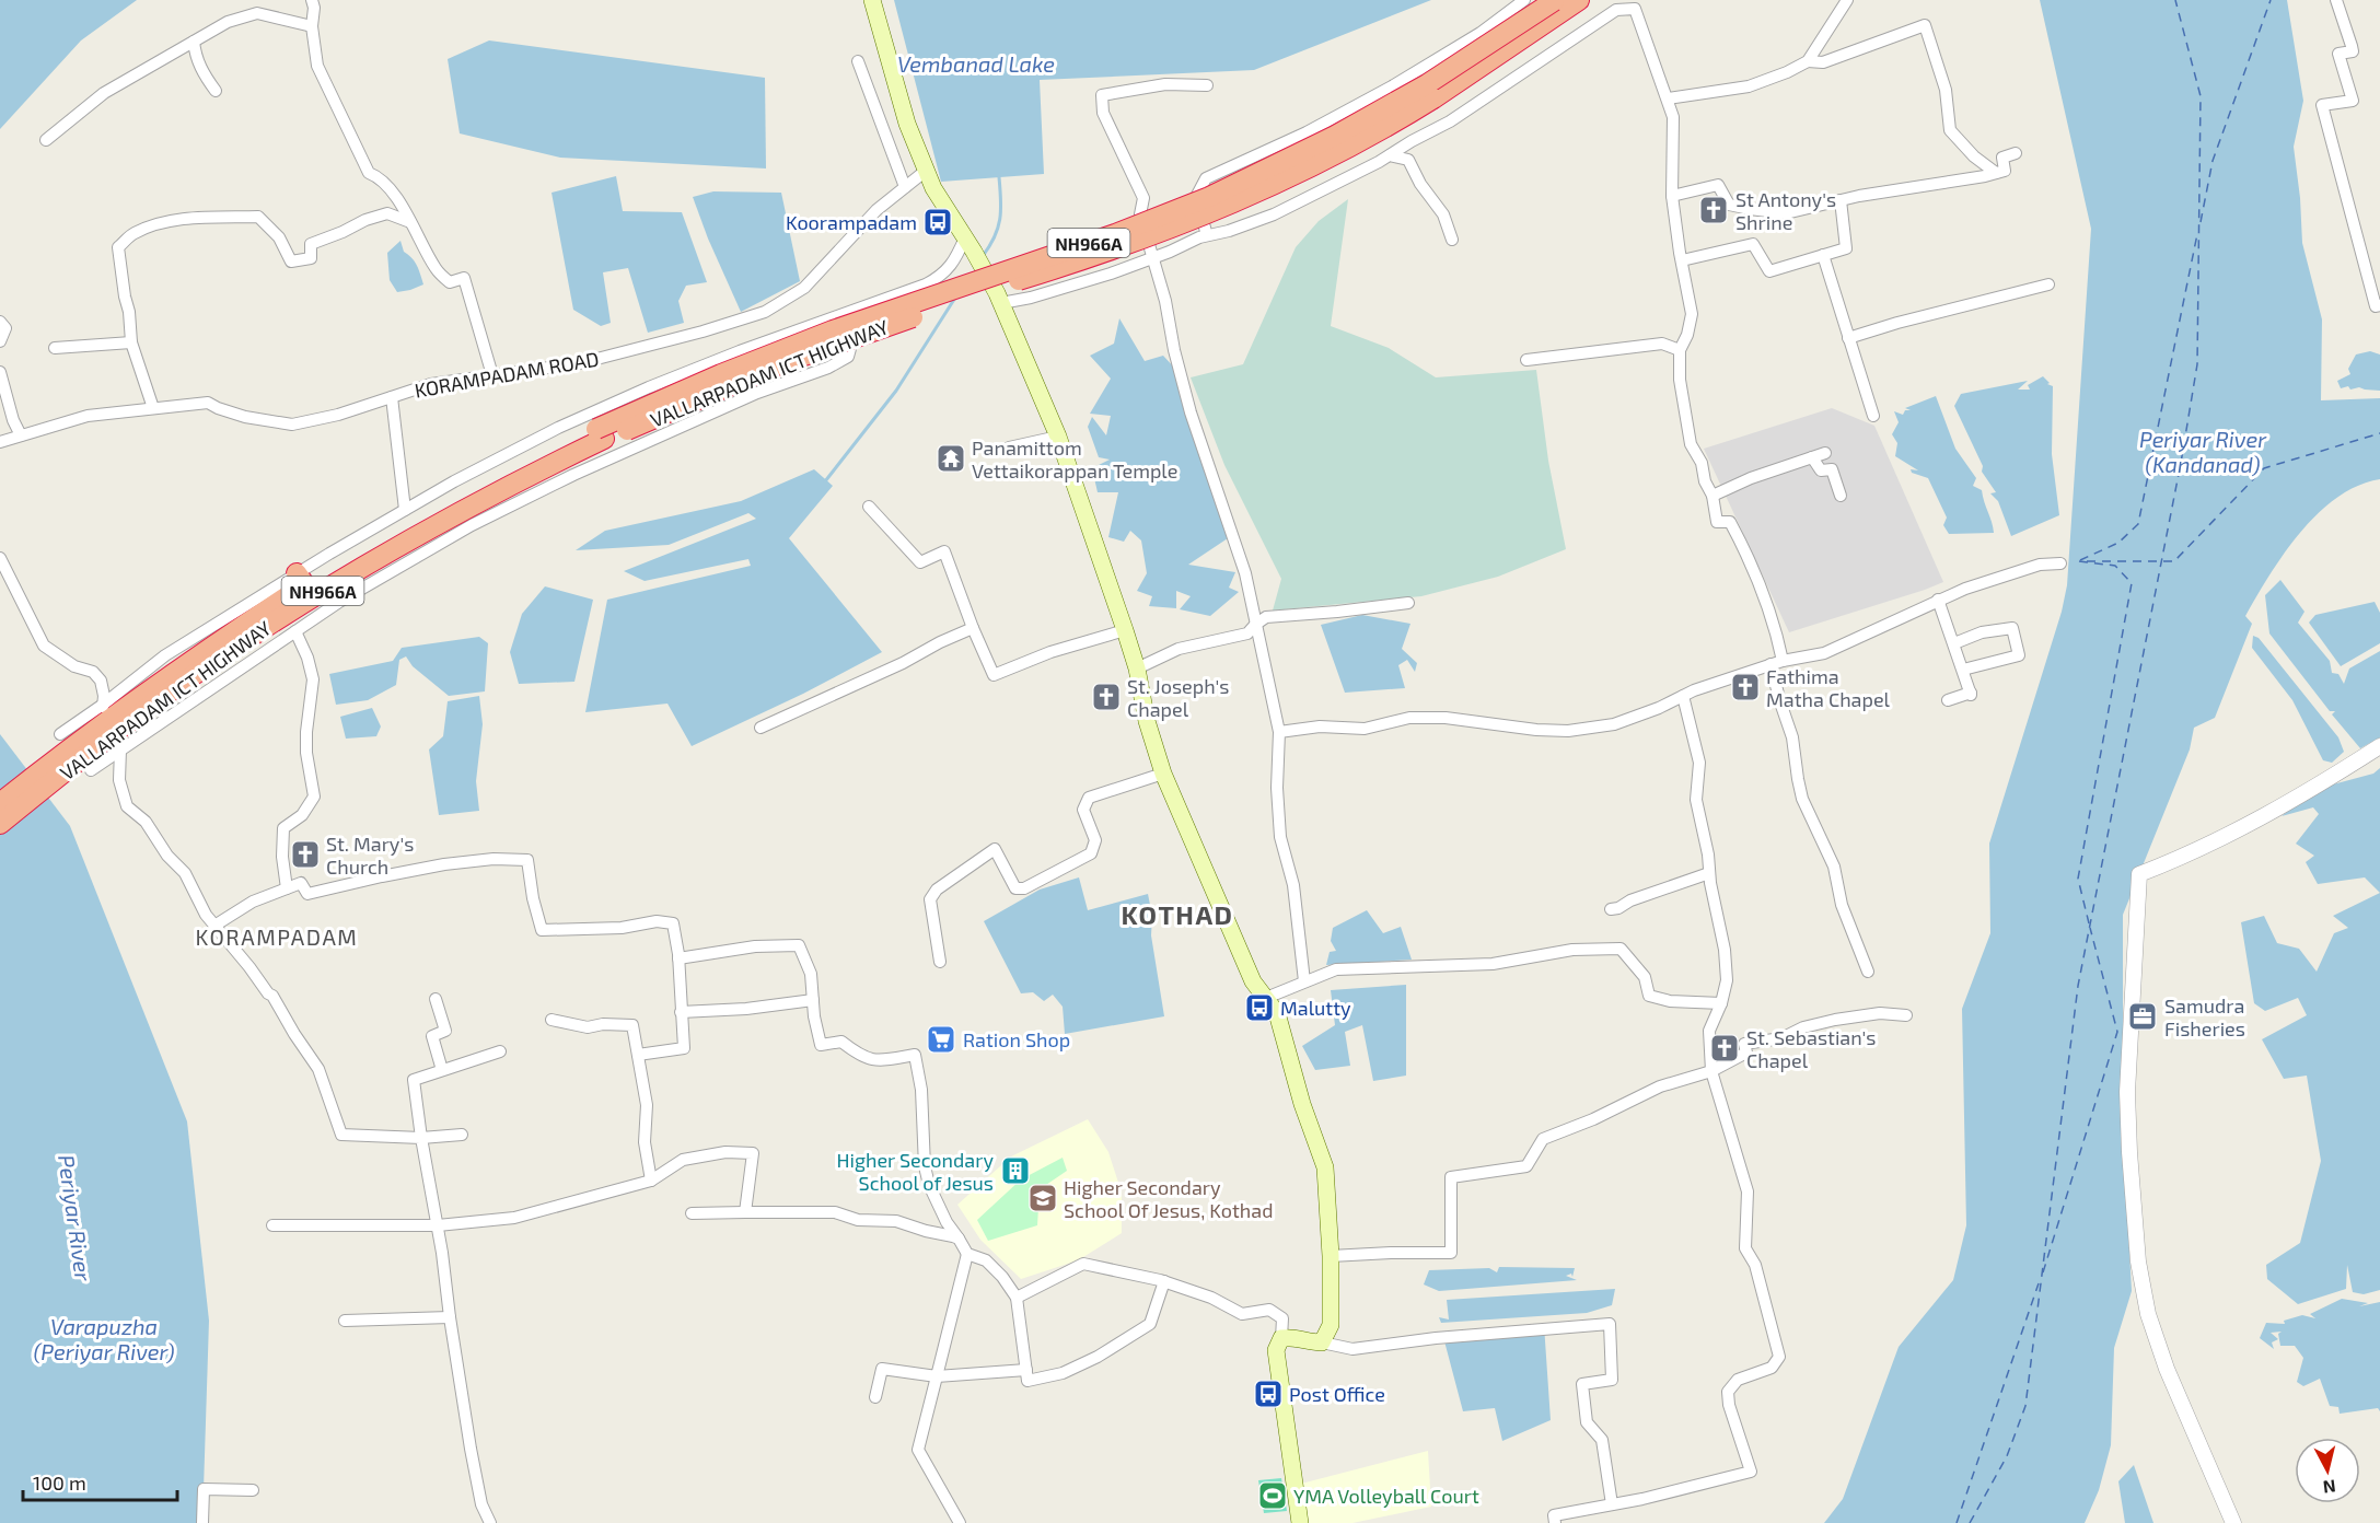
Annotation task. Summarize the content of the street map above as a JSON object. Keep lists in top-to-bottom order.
{
  "streets": {
    "highway": ["NH966A", "VALLARPADAM ICT HIGHWAY"],
    "street": ["KORAMPADAM ROAD"]
  },
  "districts": ["KOTHAD", "KORAMPADAM"],
  "water": [
    "Vembanad Lake",
    "Periyar River (Kandanad)",
    "Periyar River",
    "Varapuzha (Periyar River)"
  ],
  "places": {
    "church": [
      "St Antony's Shrine",
      "Fathima Matha Chapel",
      "St. Joseph's Chapel",
      "St. Mary's Church",
      "St. Sebastian's Chapel"
    ],
    "bus stop": ["Koorampadam", "Malutty", "Post Office"],
    "temple": ["Panamittom Vettaikorappan Temple"],
    "office": ["Samudra Fisheries"],
    "supermarket": ["Ration Shop"],
    "building": ["Higher Secondary School of Jesus"],
    "school or university": ["Higher Secondary School Of Jesus, Kothad"],
    "sports": ["YMA Volleyball Court"]
  },
  "scale_bar": "100 m",
  "north": "bottom"
}
